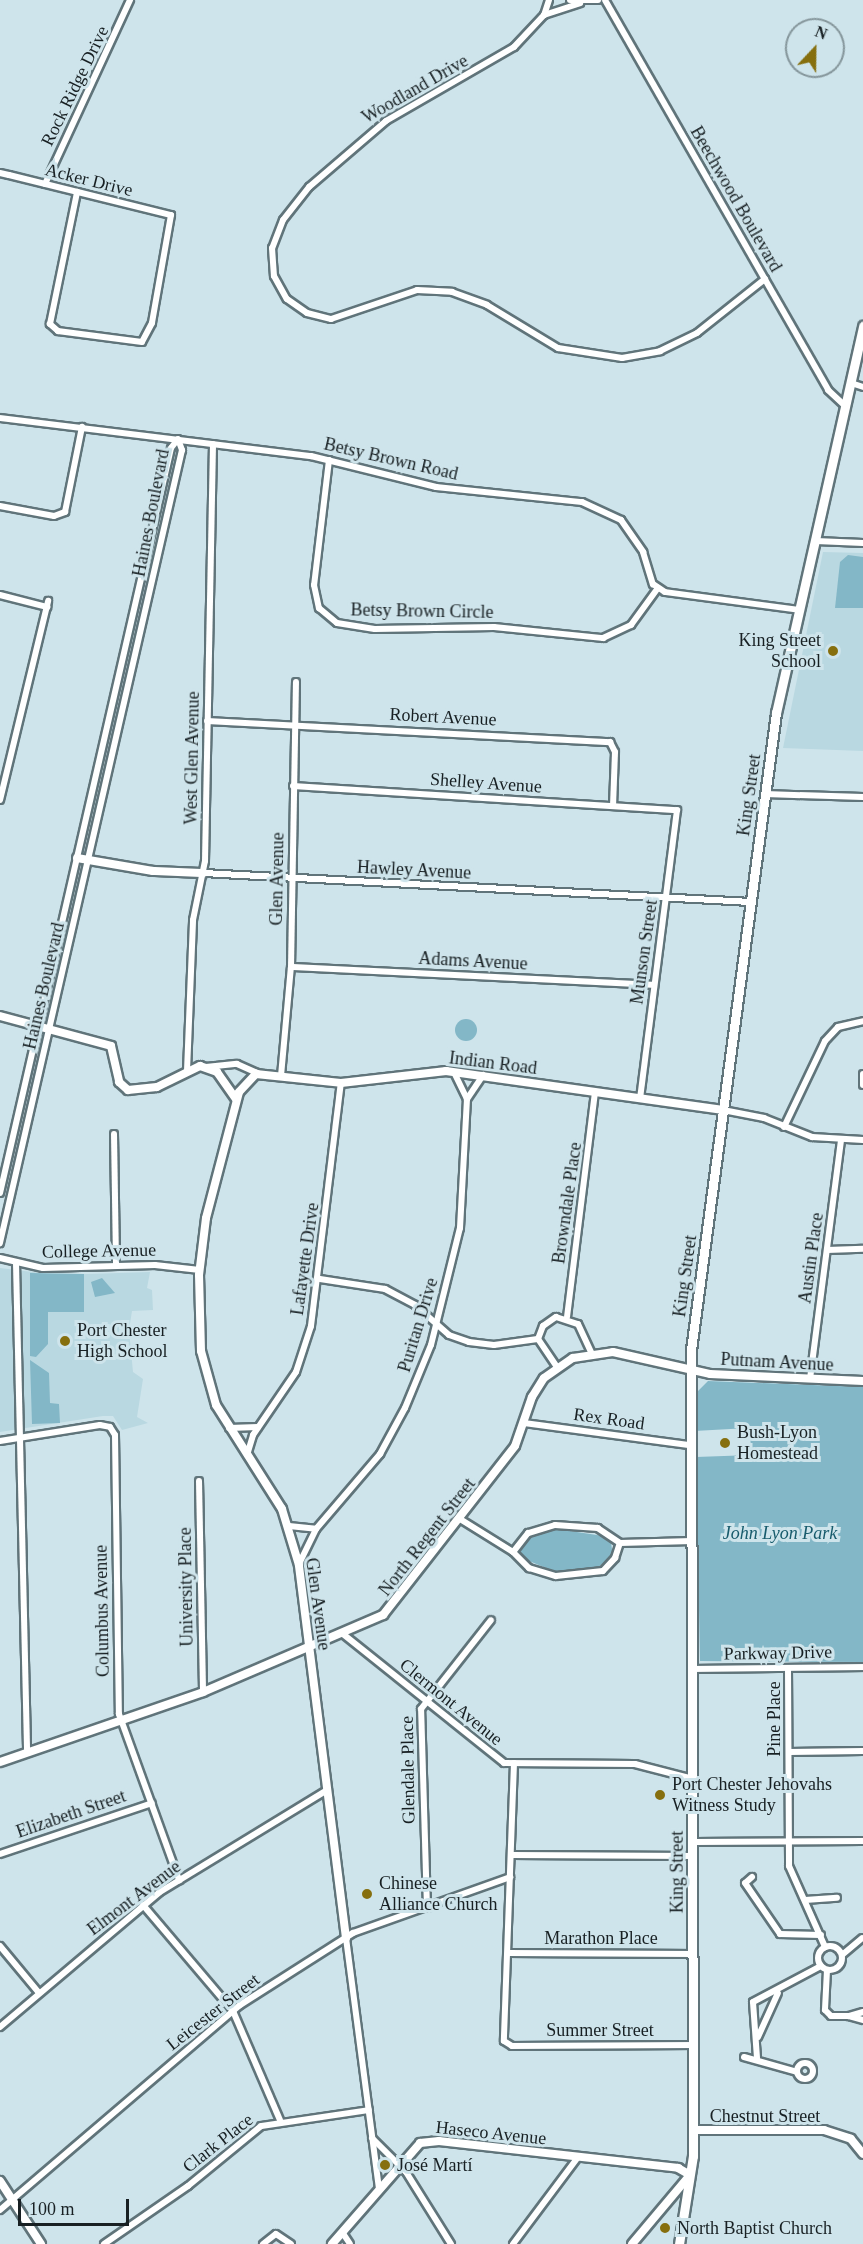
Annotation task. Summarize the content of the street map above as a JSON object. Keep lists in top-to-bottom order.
{
  "streets": {
    "main road": ["King Street"],
    "street": [
      "Rock Ridge Drive",
      "Woodland Drive",
      "Acker Drive",
      "Beechwood Boulevard",
      "Betsy Brown Road",
      "Haines Boulevard",
      "Betsy Brown Circle",
      "Robert Avenue",
      "West Glen Avenue",
      "Shelley Avenue",
      "Hawley Avenue",
      "Glen Avenue",
      "Munson Street",
      "Adams Avenue",
      "Indian Road",
      "Browndale Place",
      "College Avenue",
      "Austin Place",
      "Lafayette Drive",
      "Puritan Drive",
      "Putnam Avenue",
      "Rex Road",
      "North Regent Street",
      "University Place",
      "Columbus Avenue",
      "Parkway Drive",
      "Clermont Avenue",
      "Pine Place",
      "Glendale Place",
      "Elizabeth Street",
      "Elmont Avenue",
      "Marathon Place",
      "Leicester Street",
      "Summer Street",
      "Chestnut Street",
      "Haseco Avenue",
      "Clark Place"
    ]
  },
  "crossings": [
    ["Rock Ridge Drive", "Acker Drive"],
    ["Woodland Drive", "Beechwood Boulevard"],
    ["Beechwood Boulevard", "King Street"],
    ["Betsy Brown Road", "Haines Boulevard"],
    ["Betsy Brown Road", "Betsy Brown Circle"],
    ["Betsy Brown Road", "West Glen Avenue"],
    ["Haines Boulevard", "Hawley Avenue"],
    ["Haines Boulevard", "Indian Road"],
    ["Robert Avenue", "West Glen Avenue"],
    ["Robert Avenue", "Shelley Avenue"],
    ["Robert Avenue", "Glen Avenue"],
    ["West Glen Avenue", "Hawley Avenue"],
    ["West Glen Avenue", "Indian Road"],
    ["Shelley Avenue", "Glen Avenue"],
    ["Shelley Avenue", "Munson Street"],
    ["King Street", "Hawley Avenue"],
    ["King Street", "Indian Road"],
    ["King Street", "Putnam Avenue"],
    ["King Street", "Rex Road"],
    ["King Street", "North Regent Street"],
    ["King Street", "Parkway Drive"],
    ["King Street", "Clermont Avenue"],
    ["King Street", "Marathon Place"],
    ["King Street", "Summer Street"],
    ["King Street", "Chestnut Street"],
    ["King Street", "Haseco Avenue"],
    ["Hawley Avenue", "Glen Avenue"],
    ["Hawley Avenue", "Munson Street"],
    ["Glen Avenue", "Adams Avenue"],
    ["Glen Avenue", "Indian Road"],
    ["Glen Avenue", "College Avenue"],
    ["Glen Avenue", "Lafayette Drive"],
    ["Glen Avenue", "Puritan Drive"],
    ["Glen Avenue", "North Regent Street"],
    ["Glen Avenue", "Elmont Avenue"],
    ["Glen Avenue", "Leicester Street"],
    ["Glen Avenue", "Haseco Avenue"],
    ["Glen Avenue", "Clark Place"],
    ["Munson Street", "Adams Avenue"],
    ["Munson Street", "Indian Road"],
    ["Indian Road", "Browndale Place"],
    ["Indian Road", "Lafayette Drive"],
    ["Indian Road", "Puritan Drive"],
    ["Austin Place", "Putnam Avenue"],
    ["Putnam Avenue", "North Regent Street"],
    ["Rex Road", "North Regent Street"],
    ["North Regent Street", "University Place"],
    ["North Regent Street", "Columbus Avenue"],
    ["North Regent Street", "Clermont Avenue"],
    ["Columbus Avenue", "Elizabeth Street"],
    ["Columbus Avenue", "Elmont Avenue"],
    ["Parkway Drive", "Pine Place"],
    ["Clermont Avenue", "Glendale Place"],
    ["Glendale Place", "Leicester Street"],
    ["Marathon Place", "Summer Street"]
  ],
  "parks": ["John Lyon Park"],
  "places": [
    "King Street School",
    "Port Chester High School",
    "Bush-Lyon Homestead",
    "Port Chester Jehovahs Witness Study",
    "Chinese Alliance Church",
    "José Martí",
    "North Baptist Church"
  ],
  "scale_bar": "100 m",
  "north": "top"
}
